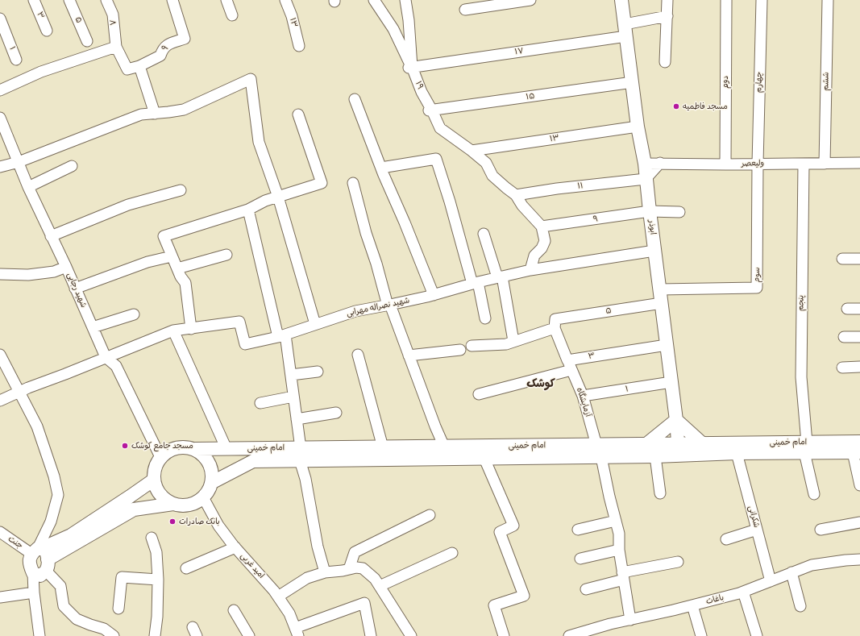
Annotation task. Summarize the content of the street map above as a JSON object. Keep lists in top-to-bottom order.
{
  "streets": {
    "main road": ["ابوذر", "امام خمینی"],
    "street": [
      "۳",
      "۵",
      "۷",
      "۱۳",
      "۱",
      "۹",
      "۱۷",
      "ششم",
      "دوم",
      "چهارم",
      "۱۹",
      "۱۵",
      "ولیعصر",
      "۱۱",
      "سوم",
      "شهید رجایی",
      "پنجم",
      "شهید نصراله مهرابی",
      "آزمایشگاه",
      "شکرانی",
      "جنت",
      "امید غربی",
      "باغات"
    ]
  },
  "crossings": [
    ["۳", "ابوذر"],
    ["۳", "آزمایشگاه"],
    ["۵", "ابوذر"],
    ["۱۳", "۱۹"],
    ["۱۳", "ابوذر"],
    ["۱", "ابوذر"],
    ["۱", "آزمایشگاه"],
    ["۹", "۱۹"],
    ["۹", "ابوذر"],
    ["۱۷", "۱۹"],
    ["۱۷", "ابوذر"],
    ["ششم", "ولیعصر"],
    ["دوم", "ولیعصر"],
    ["چهارم", "ولیعصر"],
    ["چهارم", "سوم"],
    ["۱۹", "۱۵"],
    ["۱۹", "۱۱"],
    ["۱۵", "ابوذر"],
    ["ولیعصر", "ابوذر"],
    ["ولیعصر", "سوم"],
    ["ولیعصر", "پنجم"],
    ["۱۱", "ابوذر"],
    ["ابوذر", "سوم"],
    ["ابوذر", "شهید نصراله مهرابی"],
    ["ابوذر", "امام خمینی"],
    ["شهید رجایی", "شهید نصراله مهرابی"],
    ["شهید رجایی", "امام خمینی"],
    ["شهید رجایی", "امید غربی"],
    ["پنجم", "امام خمینی"],
    ["آزمایشگاه", "امام خمینی"],
    ["امام خمینی", "شکرانی"],
    ["امام خمینی", "امید غربی"],
    ["شکرانی", "باغات"]
  ],
  "districts": ["کوشک"],
  "places": ["مسجد فاطمیه", "مسجد جامع کوشک", "بانک صادرات"]
}
